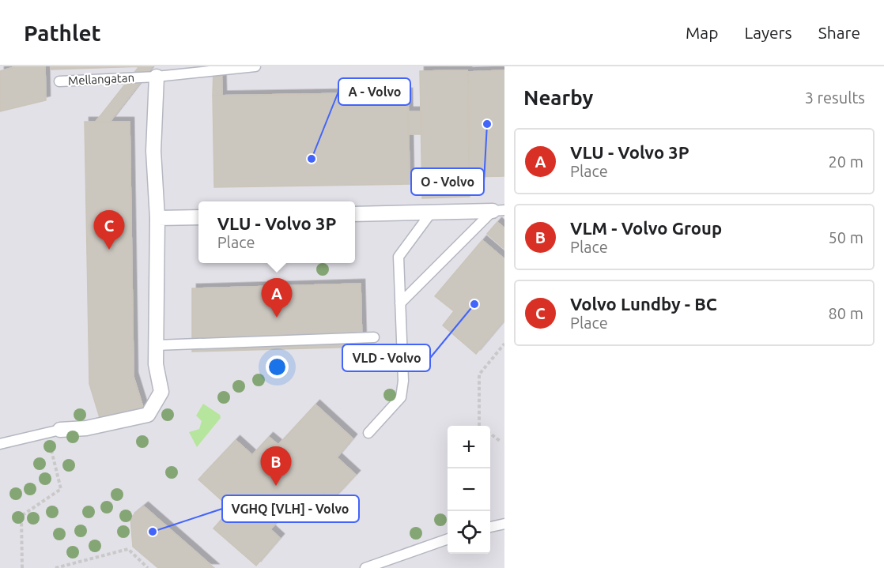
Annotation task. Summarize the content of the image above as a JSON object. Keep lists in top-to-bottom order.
{
  "streets": {
    "lane": ["Mellangatan"]
  },
  "places": [
    "O - Volvo",
    "A - Volvo",
    "VLD - Volvo",
    "VGHQ [VLH] - Volvo"
  ],
  "page": {
    "header": "Pathlet",
    "nav": ["Map", "Layers", "Share"],
    "heading": ["Nearby", "3 results"],
    "list": [
      {
        "mark": "A",
        "name": "VLU - Volvo 3P",
        "note": "Place",
        "value": "20 m"
      },
      {
        "mark": "B",
        "name": "VLM - Volvo Group",
        "note": "Place",
        "value": "50 m"
      },
      {
        "mark": "C",
        "name": "Volvo Lundby - BC",
        "note": "Place",
        "value": "80 m"
      }
    ],
    "popup": ["VLU - Volvo 3P", "Place"],
    "pins": ["C", "A", "B"],
    "map_buttons": ["+", "−"]
  }
}
